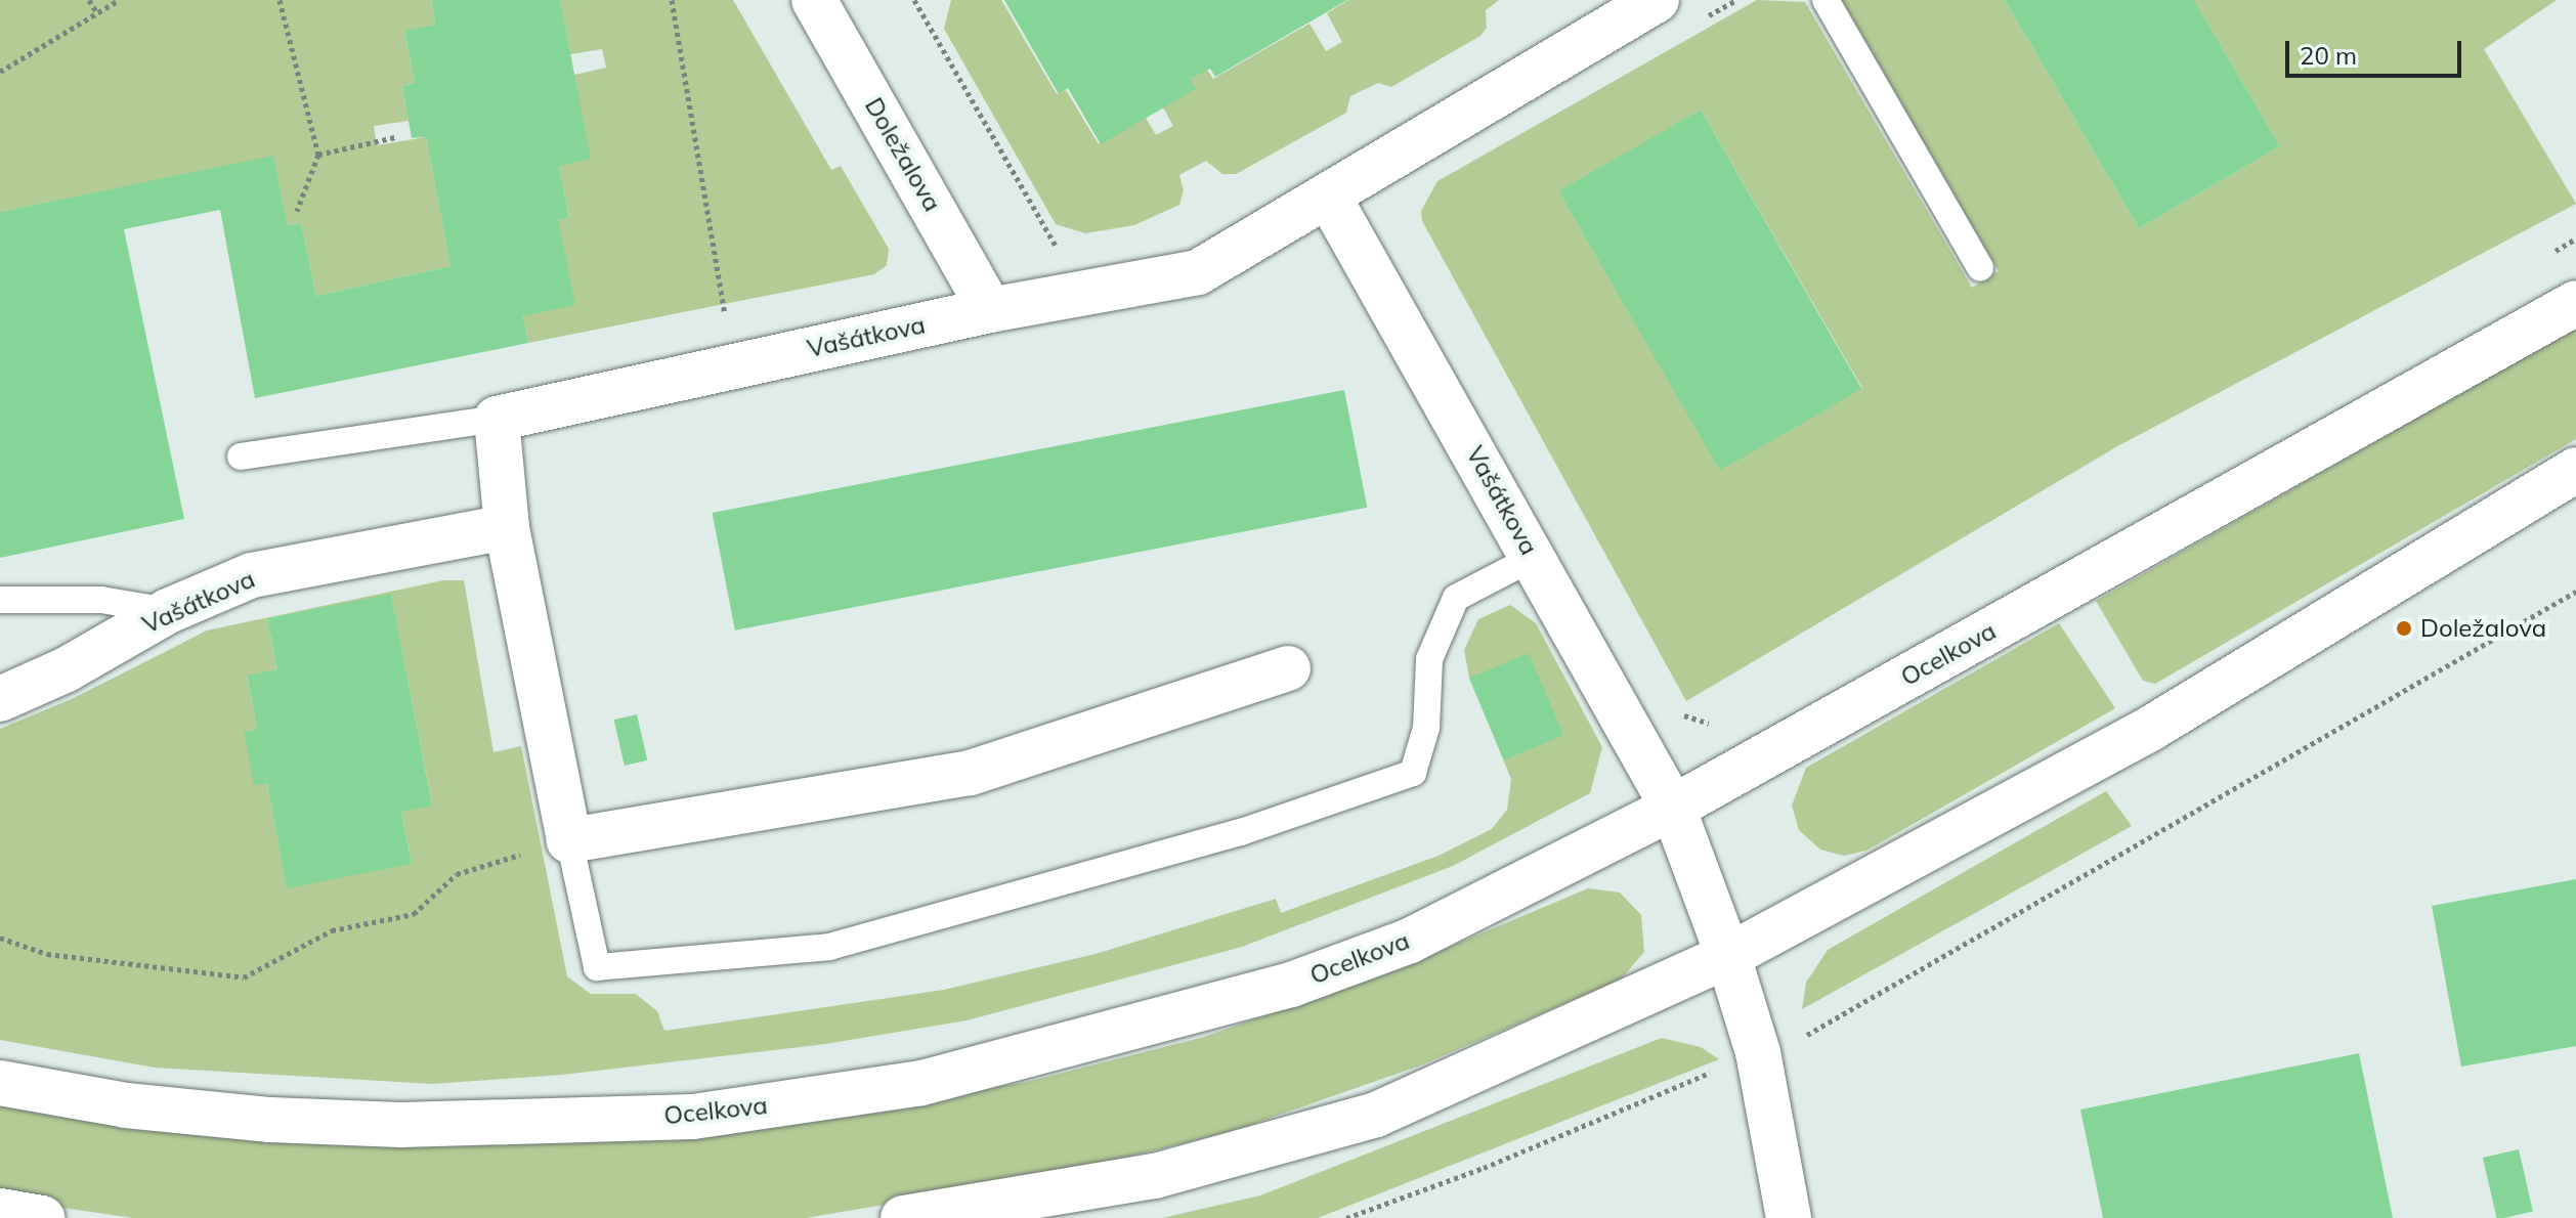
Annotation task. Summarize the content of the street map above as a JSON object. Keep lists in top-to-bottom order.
{
  "streets": {
    "street": ["Doležalova", "Vašátkova", "Ocelkova"]
  },
  "crossings": [
    ["Doležalova", "Vašátkova"],
    ["Vašátkova", "Ocelkova"]
  ],
  "places": ["Doležalova"],
  "scale_bar": "20 m"
}
